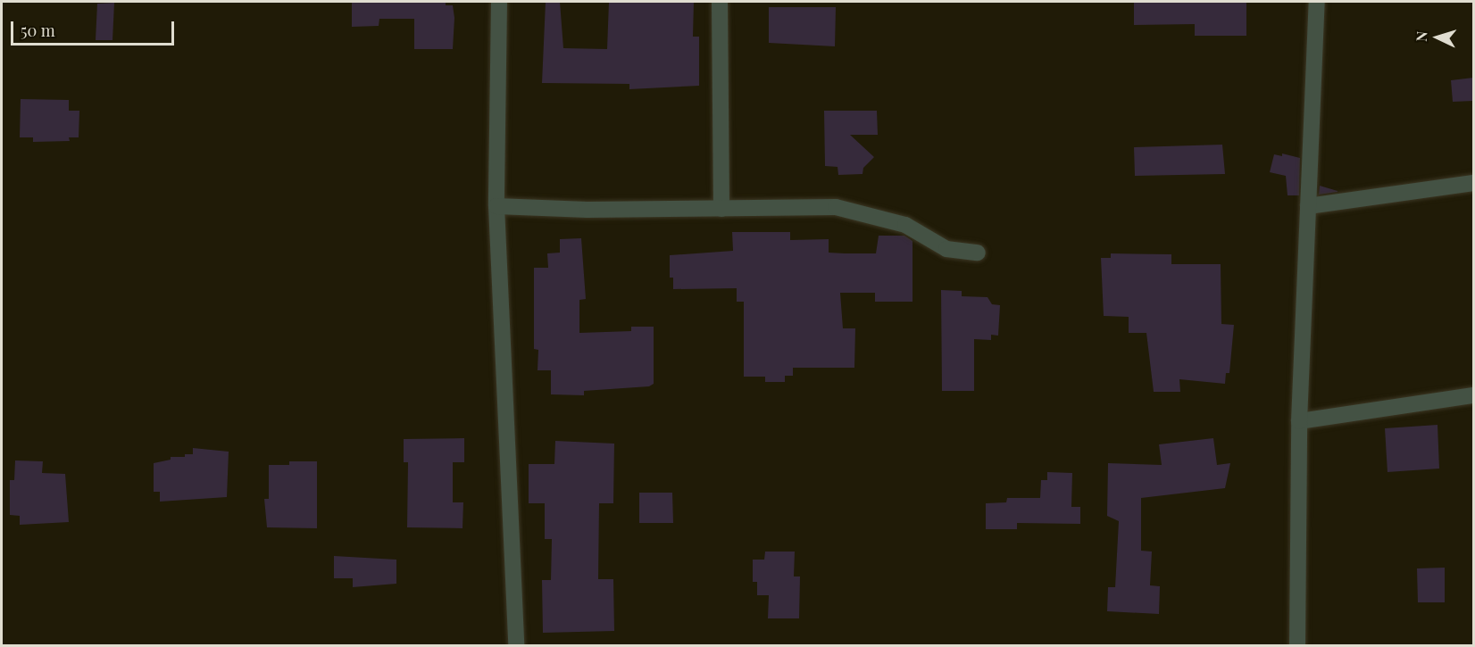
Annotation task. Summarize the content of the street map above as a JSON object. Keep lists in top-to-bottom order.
{
  "scale_bar": "50 m",
  "north": "left"
}
